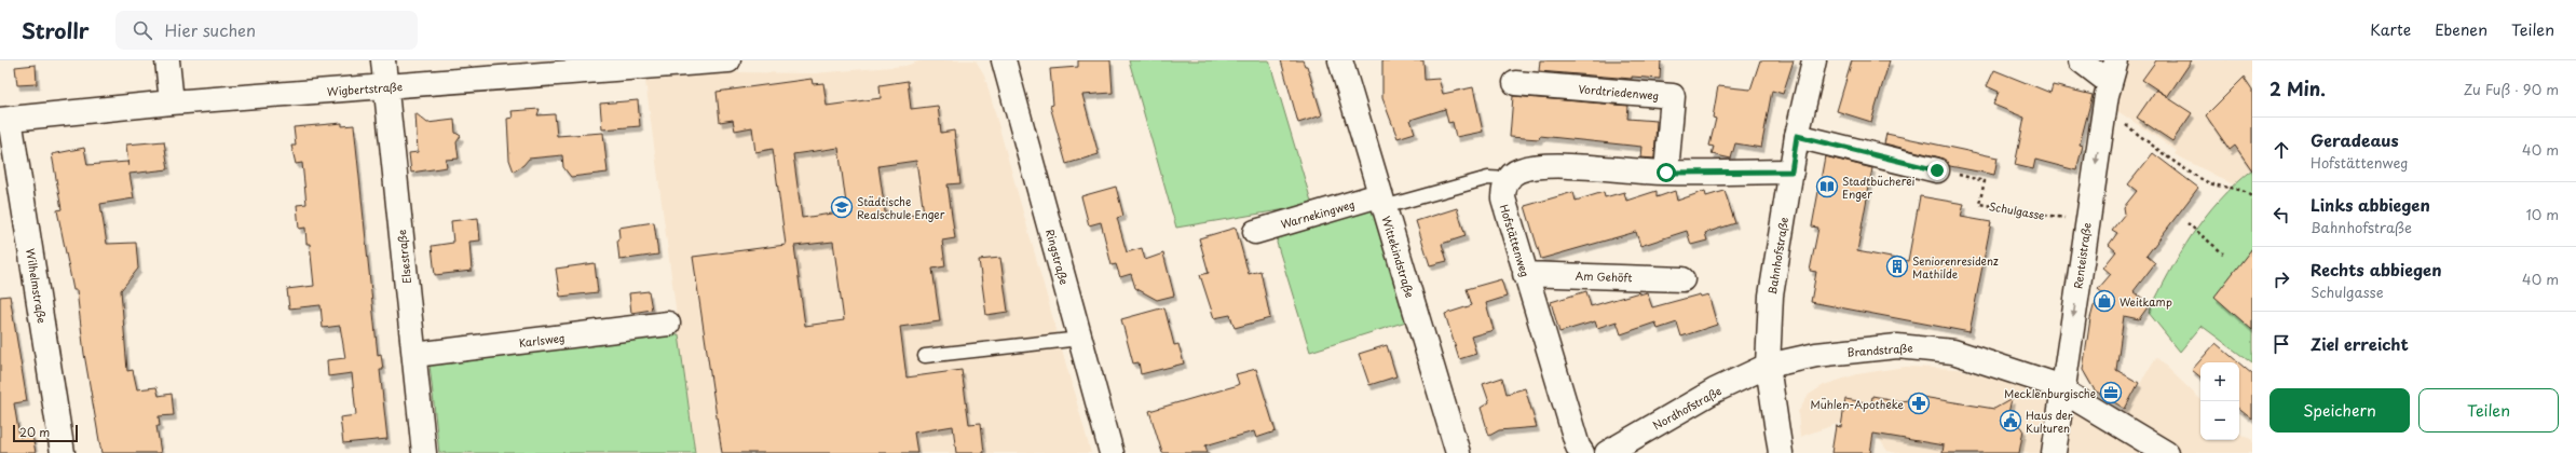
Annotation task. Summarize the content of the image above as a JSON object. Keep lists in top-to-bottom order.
{
  "streets": {
    "street": [
      "Wigbertstraße",
      "Vordtriedenweg",
      "Warnekingweg",
      "Hofstättenweg",
      "Bahnhofstraße",
      "Renteistraße",
      "Elsestraße",
      "Ringstraße",
      "Wittekindstraße",
      "Am Gehöft",
      "Wilhelmstraße",
      "Karlsweg",
      "Brandstraße",
      "Nordhofstraße"
    ],
    "path": ["Schulgasse"]
  },
  "crossings": [
    ["Wigbertstraße", "Elsestraße"],
    ["Wigbertstraße", "Wilhelmstraße"],
    ["Schulgasse", "Renteistraße"],
    ["Warnekingweg", "Wittekindstraße"],
    ["Hofstättenweg", "Am Gehöft"],
    ["Bahnhofstraße", "Brandstraße"],
    ["Bahnhofstraße", "Nordhofstraße"],
    ["Renteistraße", "Brandstraße"],
    ["Elsestraße", "Karlsweg"],
    ["Brandstraße", "Nordhofstraße"]
  ],
  "one_way": ["Renteistraße"],
  "places": {
    "library": ["Stadtbücherei Enger"],
    "school or university": ["Städtische Realschule Enger"],
    "building": ["Seniorenresidenz Mathilde"],
    "shop": ["Weitkamp"],
    "office": ["Mecklenburgische"],
    "pharmacy": ["Mühlen-Apotheke"],
    "public building": ["Haus der Kulturen"]
  },
  "scale_bar": "20 m",
  "page": {
    "header": "Strollr",
    "search": "Hier suchen",
    "nav": ["Karte", "Ebenen", "Teilen"],
    "heading": ["2 Min.", "Zu Fuß · 90 m"],
    "list": [
      ["Geradeaus", "Hofstättenweg", "40 m"],
      ["Links abbiegen", "Bahnhofstraße", "10 m"],
      ["Rechts abbiegen", "Schulgasse", "40 m"],
      "Ziel erreicht"
    ],
    "map_buttons": ["+", "−"],
    "buttons": ["Speichern", "Teilen"],
    "scale": "20 m"
  }
}
